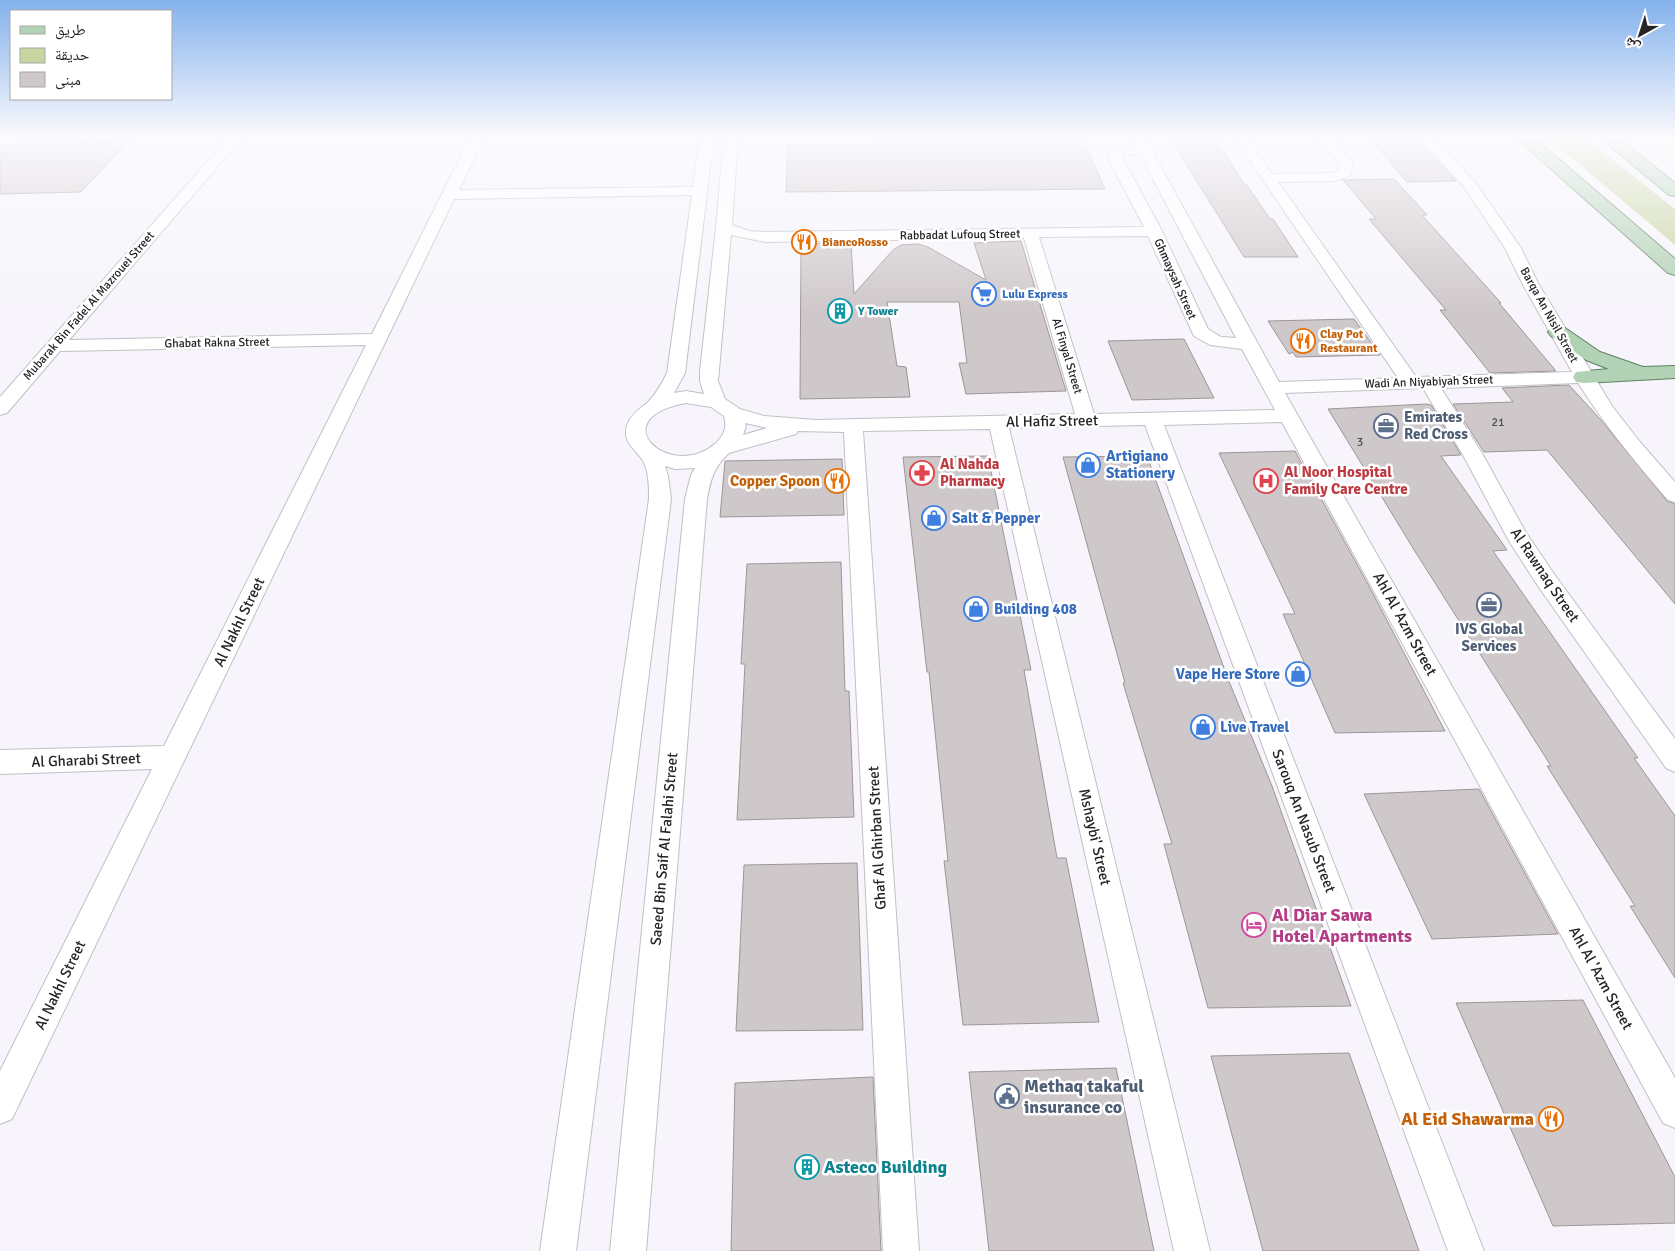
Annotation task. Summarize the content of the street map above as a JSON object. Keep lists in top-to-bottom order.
{
  "streets": {
    "street": [
      "Rabbadat Lufouq Street",
      "Ghmaysah Street",
      "Mubarak Bin Fadel Al Mazrouei Street",
      "Barqa An Nisil Street",
      "Ghabat Rakna Street",
      "Al Finyal Street",
      "Wadi An Niyabiyah Street",
      "Al Hafiz Street",
      "Al Rawnaq Street",
      "Al Nakhl Street",
      "Ahl Al 'Azm Street",
      "Al Gharabi Street",
      "Sarouq An Nasub Street",
      "Mshaybi' Street",
      "Ghaf Al Ghirban Street",
      "Saeed Bin Saif Al Falahi Street"
    ]
  },
  "crossings": [
    ["Rabbadat Lufouq Street", "Ghmaysah Street"],
    ["Rabbadat Lufouq Street", "Al Finyal Street"],
    ["Ghmaysah Street", "Ahl Al 'Azm Street"],
    ["Mubarak Bin Fadel Al Mazrouei Street", "Ghabat Rakna Street"],
    ["Barqa An Nisil Street", "Wadi An Niyabiyah Street"],
    ["Ghabat Rakna Street", "Al Nakhl Street"],
    ["Al Finyal Street", "Al Hafiz Street"],
    ["Wadi An Niyabiyah Street", "Al Rawnaq Street"],
    ["Wadi An Niyabiyah Street", "Ahl Al 'Azm Street"],
    ["Al Hafiz Street", "Ahl Al 'Azm Street"],
    ["Al Hafiz Street", "Sarouq An Nasub Street"],
    ["Al Hafiz Street", "Mshaybi' Street"],
    ["Al Hafiz Street", "Ghaf Al Ghirban Street"],
    ["Al Hafiz Street", "Saeed Bin Saif Al Falahi Street"],
    ["Al Nakhl Street", "Al Gharabi Street"]
  ],
  "places": {
    "restaurant": [
      "BiancoRosso",
      "Clay Pot Restaurant",
      "Copper Spoon",
      "Al Eid Shawarma"
    ],
    "supermarket": ["Lulu Express"],
    "building": ["Y Tower", "Asteco Building"],
    "office": ["Emirates Red Cross", "IVS Global Services"],
    "shop": [
      "Artigiano Stationery",
      "Salt & Pepper",
      "Building 408",
      "Vape Here Store",
      "Live Travel"
    ],
    "pharmacy": ["Al Nahda Pharmacy"],
    "hospital": ["Al Noor Hospital Family Care Centre"],
    "hotel": ["Al Diar Sawa Hotel Apartments"],
    "public building": ["Methaq takaful insurance co"]
  },
  "house_numbers": ["21", "3"],
  "legend": ["طريق", "حديقة", "مبنى"],
  "north": "bottom left"
}
